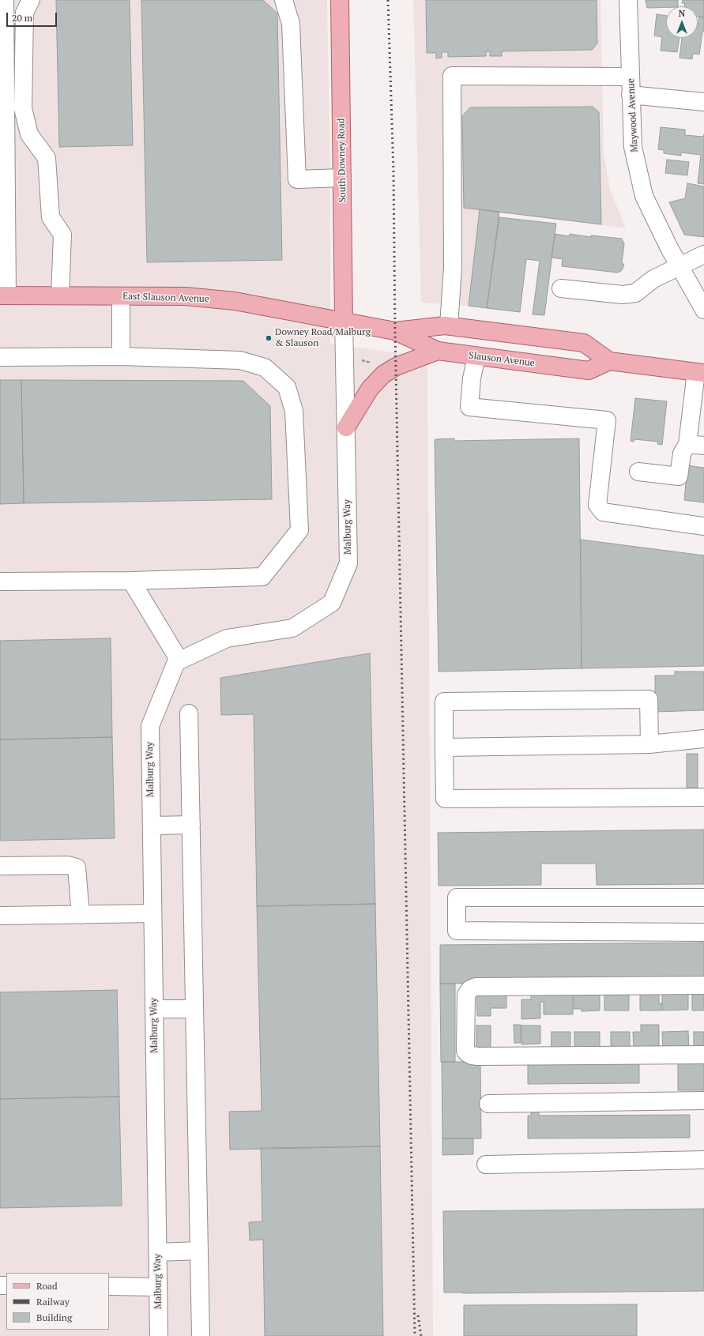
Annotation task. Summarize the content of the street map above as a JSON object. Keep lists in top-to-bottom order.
{
  "streets": {
    "main road": ["South Downey Road", "East Slauson Avenue", "Slauson Avenue"],
    "street": ["Maywood Avenue", "Malburg Way"]
  },
  "crossings": [
    ["South Downey Road", "East Slauson Avenue"],
    ["South Downey Road", "Slauson Avenue"],
    ["South Downey Road", "Malburg Way"],
    ["East Slauson Avenue", "Slauson Avenue"],
    ["East Slauson Avenue", "Malburg Way"],
    ["Slauson Avenue", "Malburg Way"]
  ],
  "places": ["Downey Road/Malburg & Slauson"],
  "legend": ["Road", "Railway", "Building"],
  "scale_bar": "20 m",
  "north": "top"
}
